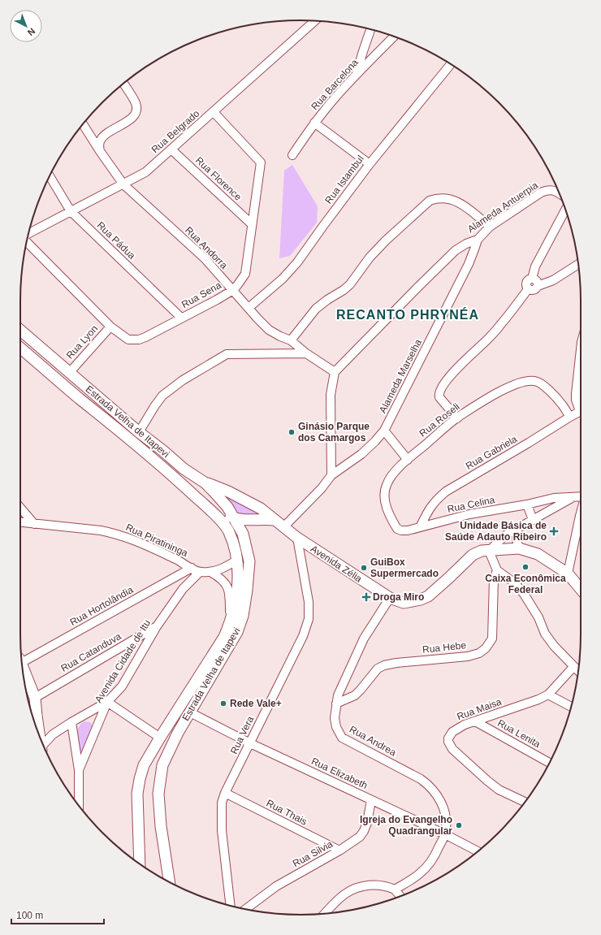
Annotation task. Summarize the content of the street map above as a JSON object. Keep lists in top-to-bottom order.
{
  "streets": {
    "main road": ["Estrada Velha de Itapevi", "Avenida Zélia"],
    "street": [
      "Rua Barcelona",
      "Rua Belgrado",
      "Rua Florence",
      "Rua Istambul",
      "Alameda Antuerpia",
      "Rua Pádua",
      "Rua Andorra",
      "Rua Sena",
      "Rua Lyon",
      "Alameda Marselha",
      "Rua Roseli",
      "Rua Gabriela",
      "Rua Celina",
      "Rua Piratininga",
      "Rua Hortolândia",
      "Rua Hebe",
      "Rua Catanduva",
      "Avenida Cidade de Itu",
      "Rua Maisa",
      "Rua Lenita",
      "Rua Vera",
      "Rua Andrea",
      "Rua Elizabeth",
      "Rua Thais",
      "Rua Silvia"
    ]
  },
  "crossings": [
    ["Rua Belgrado", "Rua Florence"],
    ["Rua Belgrado", "Rua Pádua"],
    ["Rua Belgrado", "Rua Andorra"],
    ["Rua Belgrado", "Rua Sena"],
    ["Rua Florence", "Rua Sena"],
    ["Rua Istambul", "Rua Andorra"],
    ["Alameda Antuerpia", "Rua Andorra"],
    ["Alameda Antuerpia", "Alameda Marselha"],
    ["Rua Pádua", "Rua Sena"],
    ["Rua Andorra", "Rua Sena"],
    ["Rua Sena", "Rua Lyon"],
    ["Rua Lyon", "Estrada Velha de Itapevi"],
    ["Alameda Marselha", "Avenida Zélia"],
    ["Rua Roseli", "Rua Gabriela"],
    ["Rua Roseli", "Rua Celina"],
    ["Estrada Velha de Itapevi", "Rua Piratininga"],
    ["Estrada Velha de Itapevi", "Avenida Zélia"],
    ["Estrada Velha de Itapevi", "Rua Elizabeth"],
    ["Rua Gabriela", "Rua Celina"],
    ["Rua Piratininga", "Rua Hortolândia"],
    ["Rua Piratininga", "Avenida Cidade de Itu"],
    ["Avenida Zélia", "Rua Vera"],
    ["Avenida Zélia", "Rua Andrea"],
    ["Rua Hebe", "Rua Andrea"],
    ["Rua Catanduva", "Avenida Cidade de Itu"],
    ["Rua Maisa", "Rua Lenita"],
    ["Rua Vera", "Rua Elizabeth"],
    ["Rua Vera", "Rua Thais"],
    ["Rua Andrea", "Rua Elizabeth"],
    ["Rua Elizabeth", "Rua Silvia"],
    ["Rua Thais", "Rua Silvia"]
  ],
  "districts": ["RECANTO PHRYNÉA"],
  "places": {
    "other": [
      "Ginásio Parque dos Camargos",
      "Caixa Econômica Federal",
      "GuiBox Supermercado",
      "Rede Vale+",
      "Igreja do Evangelho Quadrangular"
    ],
    "health": ["Unidade Básica de Saúde Adauto Ribeiro", "Droga Miro"]
  },
  "scale_bar": "100 m",
  "north": "bottom right"
}
